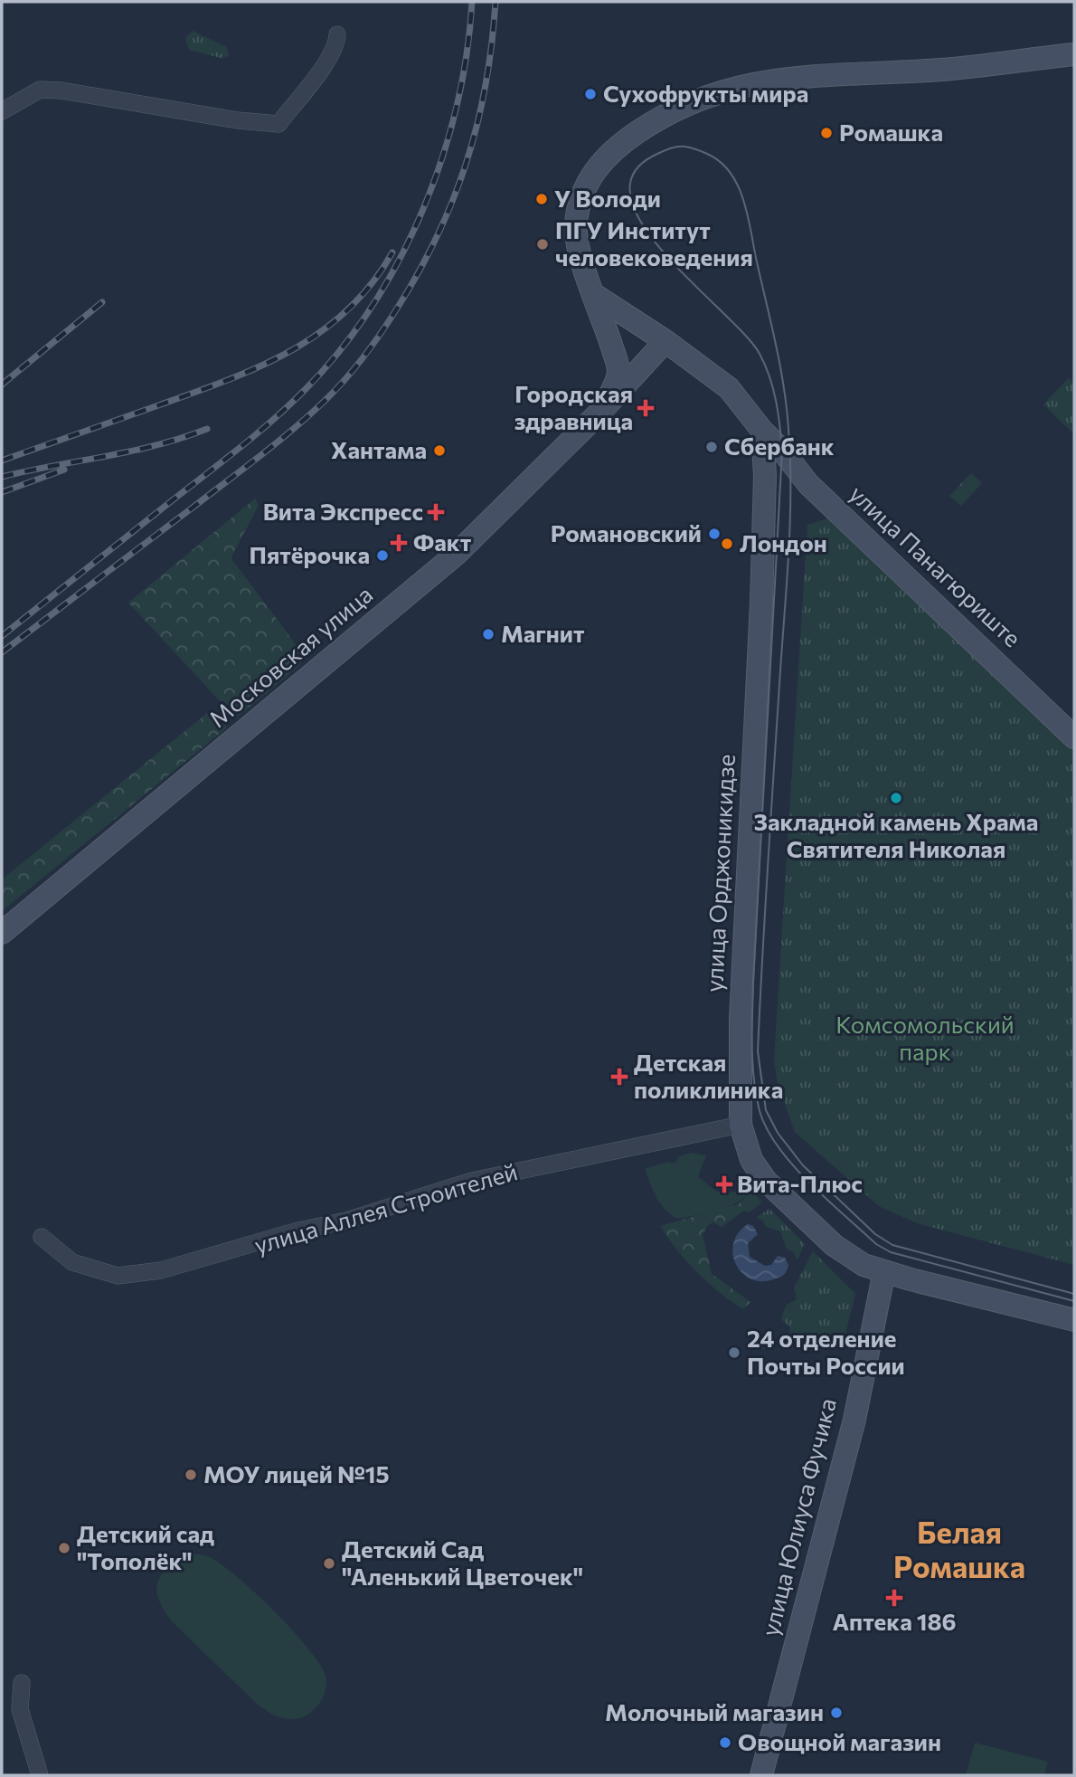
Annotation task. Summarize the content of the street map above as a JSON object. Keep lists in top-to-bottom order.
{
  "streets": {
    "street": [
      "улица Панагюриште",
      "Московская улица",
      "улица Орджоникидзе",
      "улица Аллея Строителей",
      "улица Юлиуса Фучика"
    ]
  },
  "crossings": [
    ["улица Панагюриште", "улица Орджоникидзе"],
    ["улица Орджоникидзе", "улица Аллея Строителей"],
    ["улица Орджоникидзе", "улица Юлиуса Фучика"]
  ],
  "districts": ["Белая Ромашка"],
  "parks": ["Комсомольский парк"],
  "places": {
    "other": [
      "Сухофрукты мира",
      "Ромашка",
      "У Володи",
      "ПГУ Институт человековедения",
      "Сбербанк",
      "Хантама",
      "Романовский",
      "Лондон",
      "Пятёрочка",
      "Магнит",
      "Закладной камень Храма Святителя Николая",
      "24 отделение Почты России",
      "МОУ лицей №15",
      "Детский сад \"Тополёк\"",
      "Детский Сад \"Аленький Цветочек\"",
      "Молочный магазин",
      "Овощной магазин"
    ],
    "health": [
      "Городская здравница",
      "Вита Экспресс",
      "Факт",
      "Детская поликлиника",
      "Вита-Плюс",
      "Аптека 186"
    ]
  }
}
